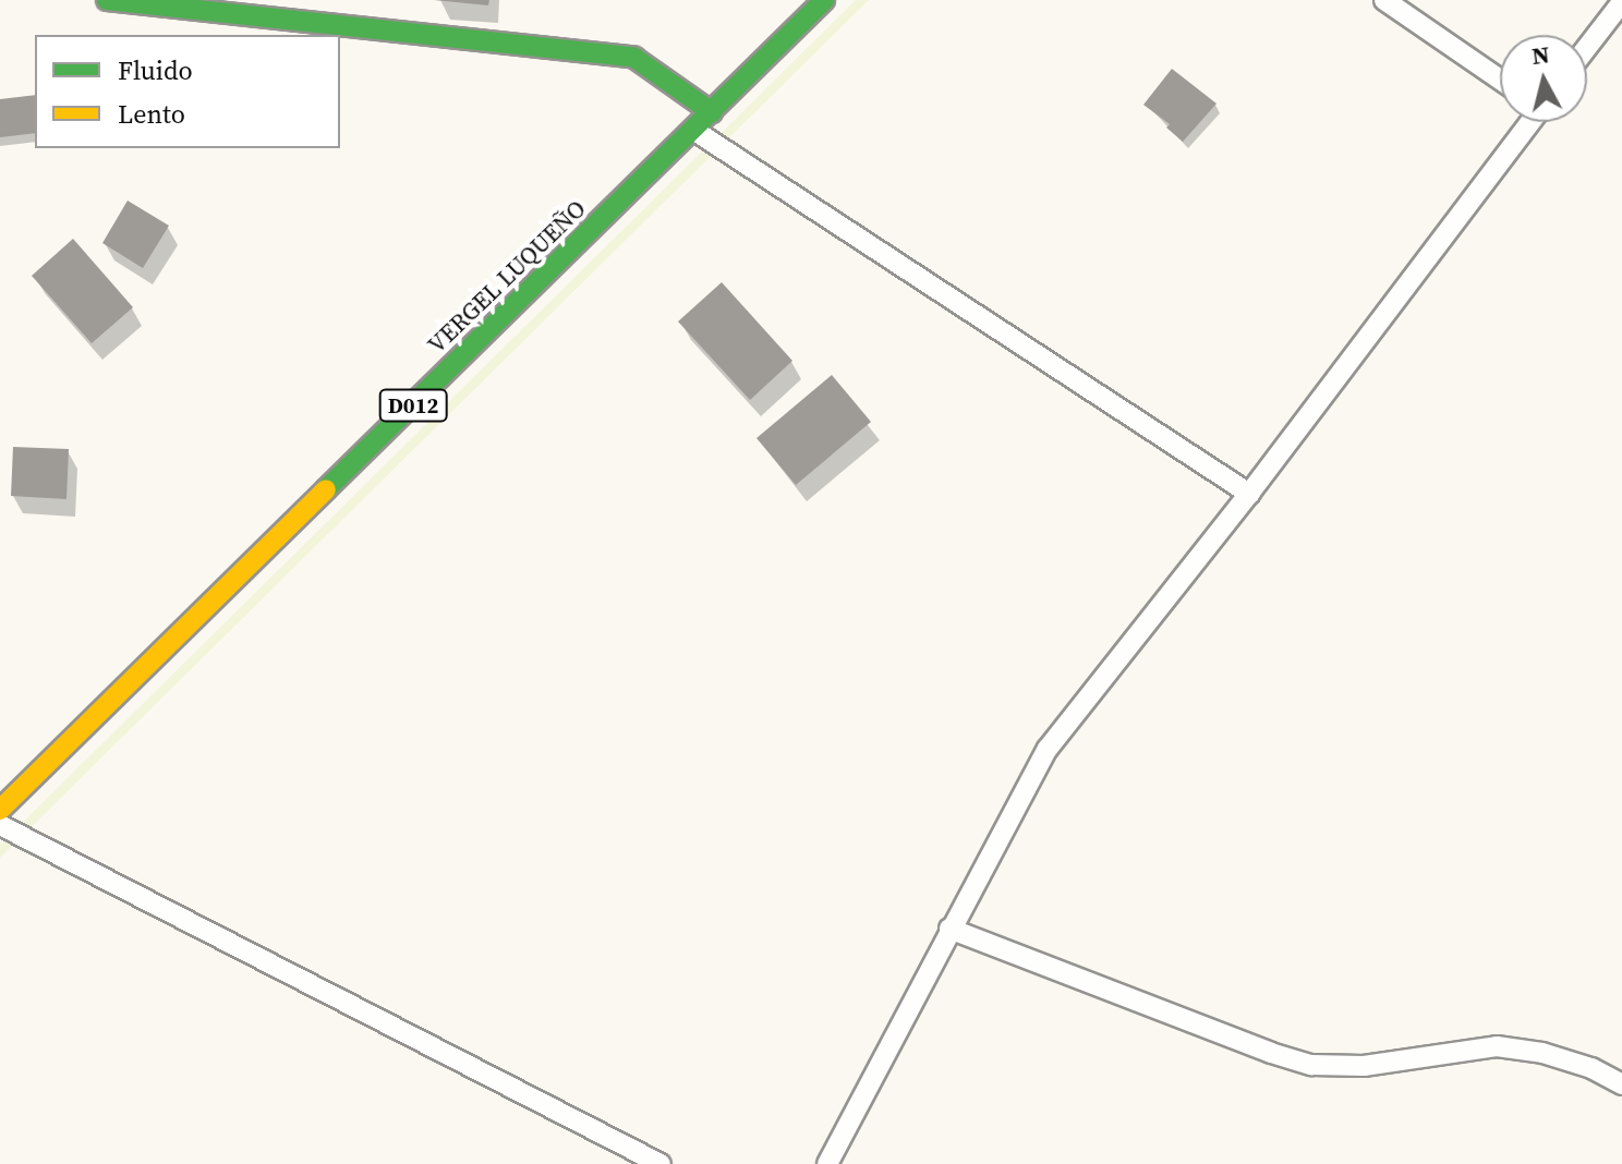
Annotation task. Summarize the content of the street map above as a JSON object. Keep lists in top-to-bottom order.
{
  "streets": {
    "main road": ["VERGEL LUQUEÑO", "D012"]
  },
  "legend": ["Fluido", "Lento"],
  "north": "top"
}
